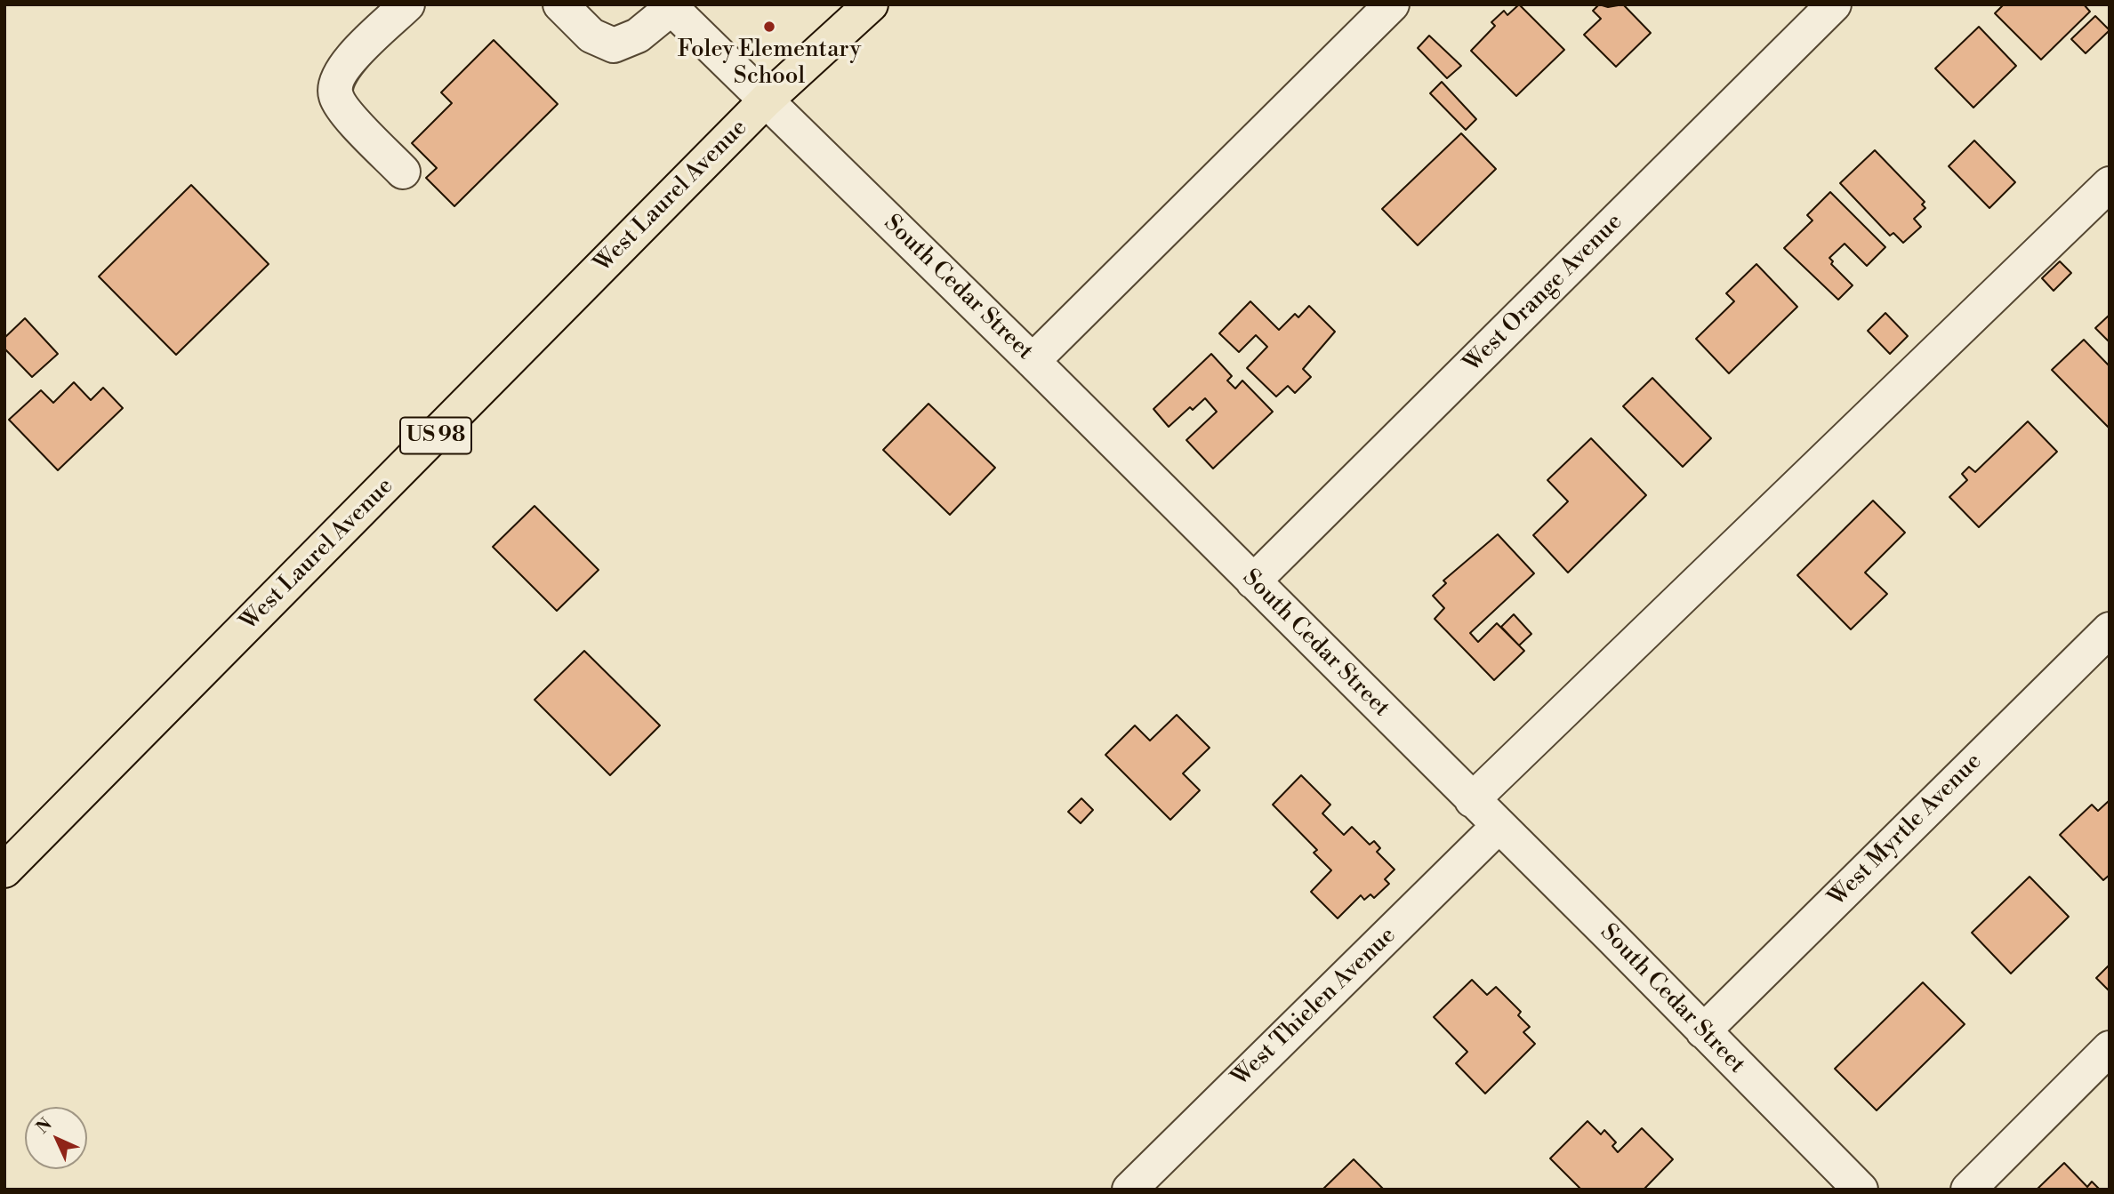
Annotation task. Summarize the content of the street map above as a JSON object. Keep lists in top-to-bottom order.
{
  "streets": {
    "main road": ["West Laurel Avenue", "US 98"],
    "street": [
      "South Cedar Street",
      "West Orange Avenue",
      "West Myrtle Avenue",
      "West Thielen Avenue"
    ]
  },
  "crossings": [
    ["West Laurel Avenue", "South Cedar Street"],
    ["South Cedar Street", "West Orange Avenue"],
    ["South Cedar Street", "West Myrtle Avenue"],
    ["South Cedar Street", "West Thielen Avenue"]
  ],
  "places": ["Foley Elementary School"],
  "north": "top left"
}
